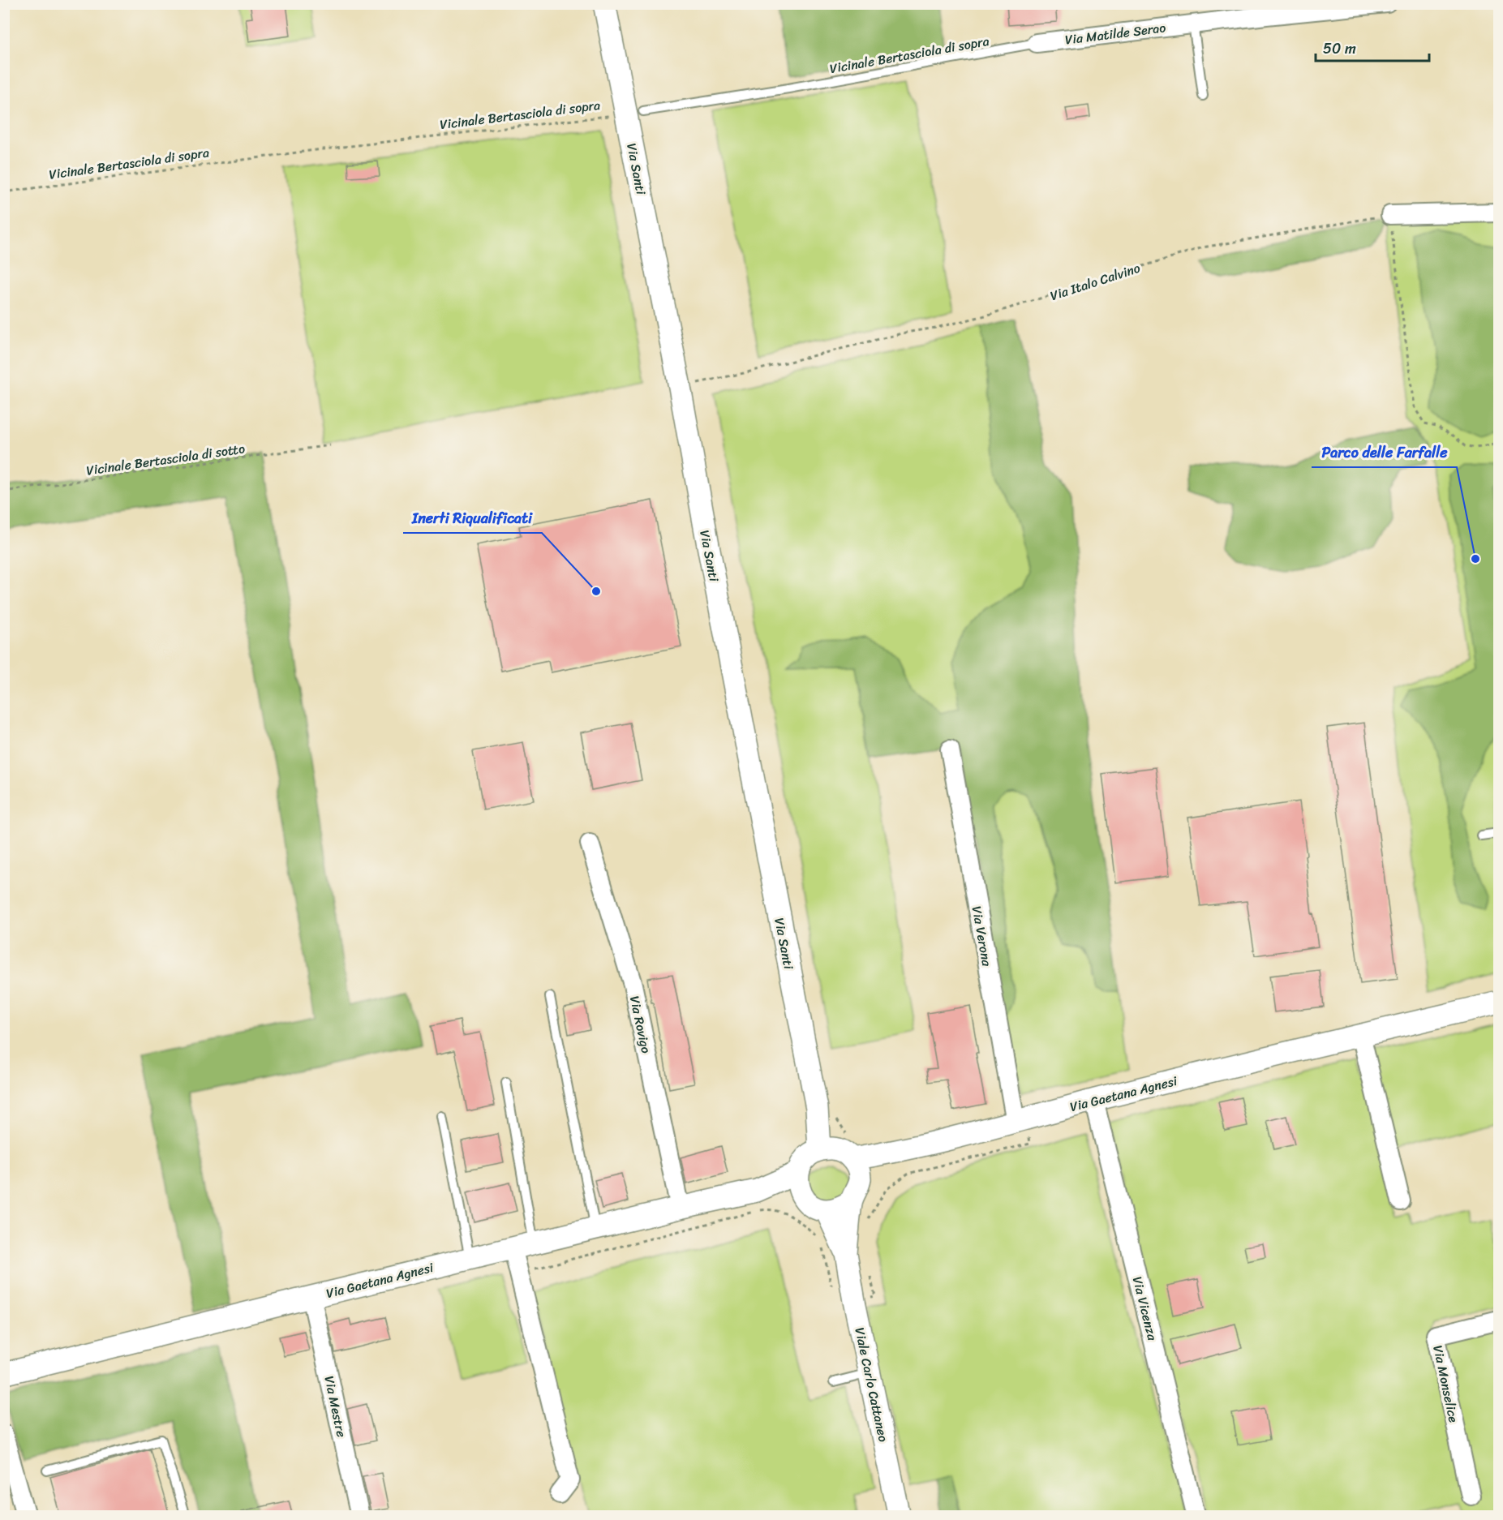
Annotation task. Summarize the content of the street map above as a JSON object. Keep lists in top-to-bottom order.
{
  "streets": {
    "street": [
      "Via Matilde Serao",
      "Via Santi",
      "Via Verona",
      "Via Rovigo",
      "Via Gaetana Agnesi",
      "Via Vicenza",
      "Via Monselice",
      "Viale Carlo Cattaneo",
      "Via Mestre"
    ],
    "lane": ["Vicinale Bertasciola di sopra"],
    "path": ["Via Italo Calvino", "Vicinale Bertasciola di sotto"]
  },
  "crossings": [
    ["Via Matilde Serao", "Vicinale Bertasciola di sopra"],
    ["Vicinale Bertasciola di sopra", "Via Santi"],
    ["Via Santi", "Via Gaetana Agnesi"],
    ["Via Santi", "Viale Carlo Cattaneo"],
    ["Via Verona", "Via Gaetana Agnesi"],
    ["Via Rovigo", "Via Gaetana Agnesi"],
    ["Via Gaetana Agnesi", "Via Vicenza"],
    ["Via Gaetana Agnesi", "Viale Carlo Cattaneo"],
    ["Via Gaetana Agnesi", "Via Mestre"]
  ],
  "places": ["Parco delle Farfalle", "Inerti Riqualificati"],
  "scale_bar": "50 m"
}
